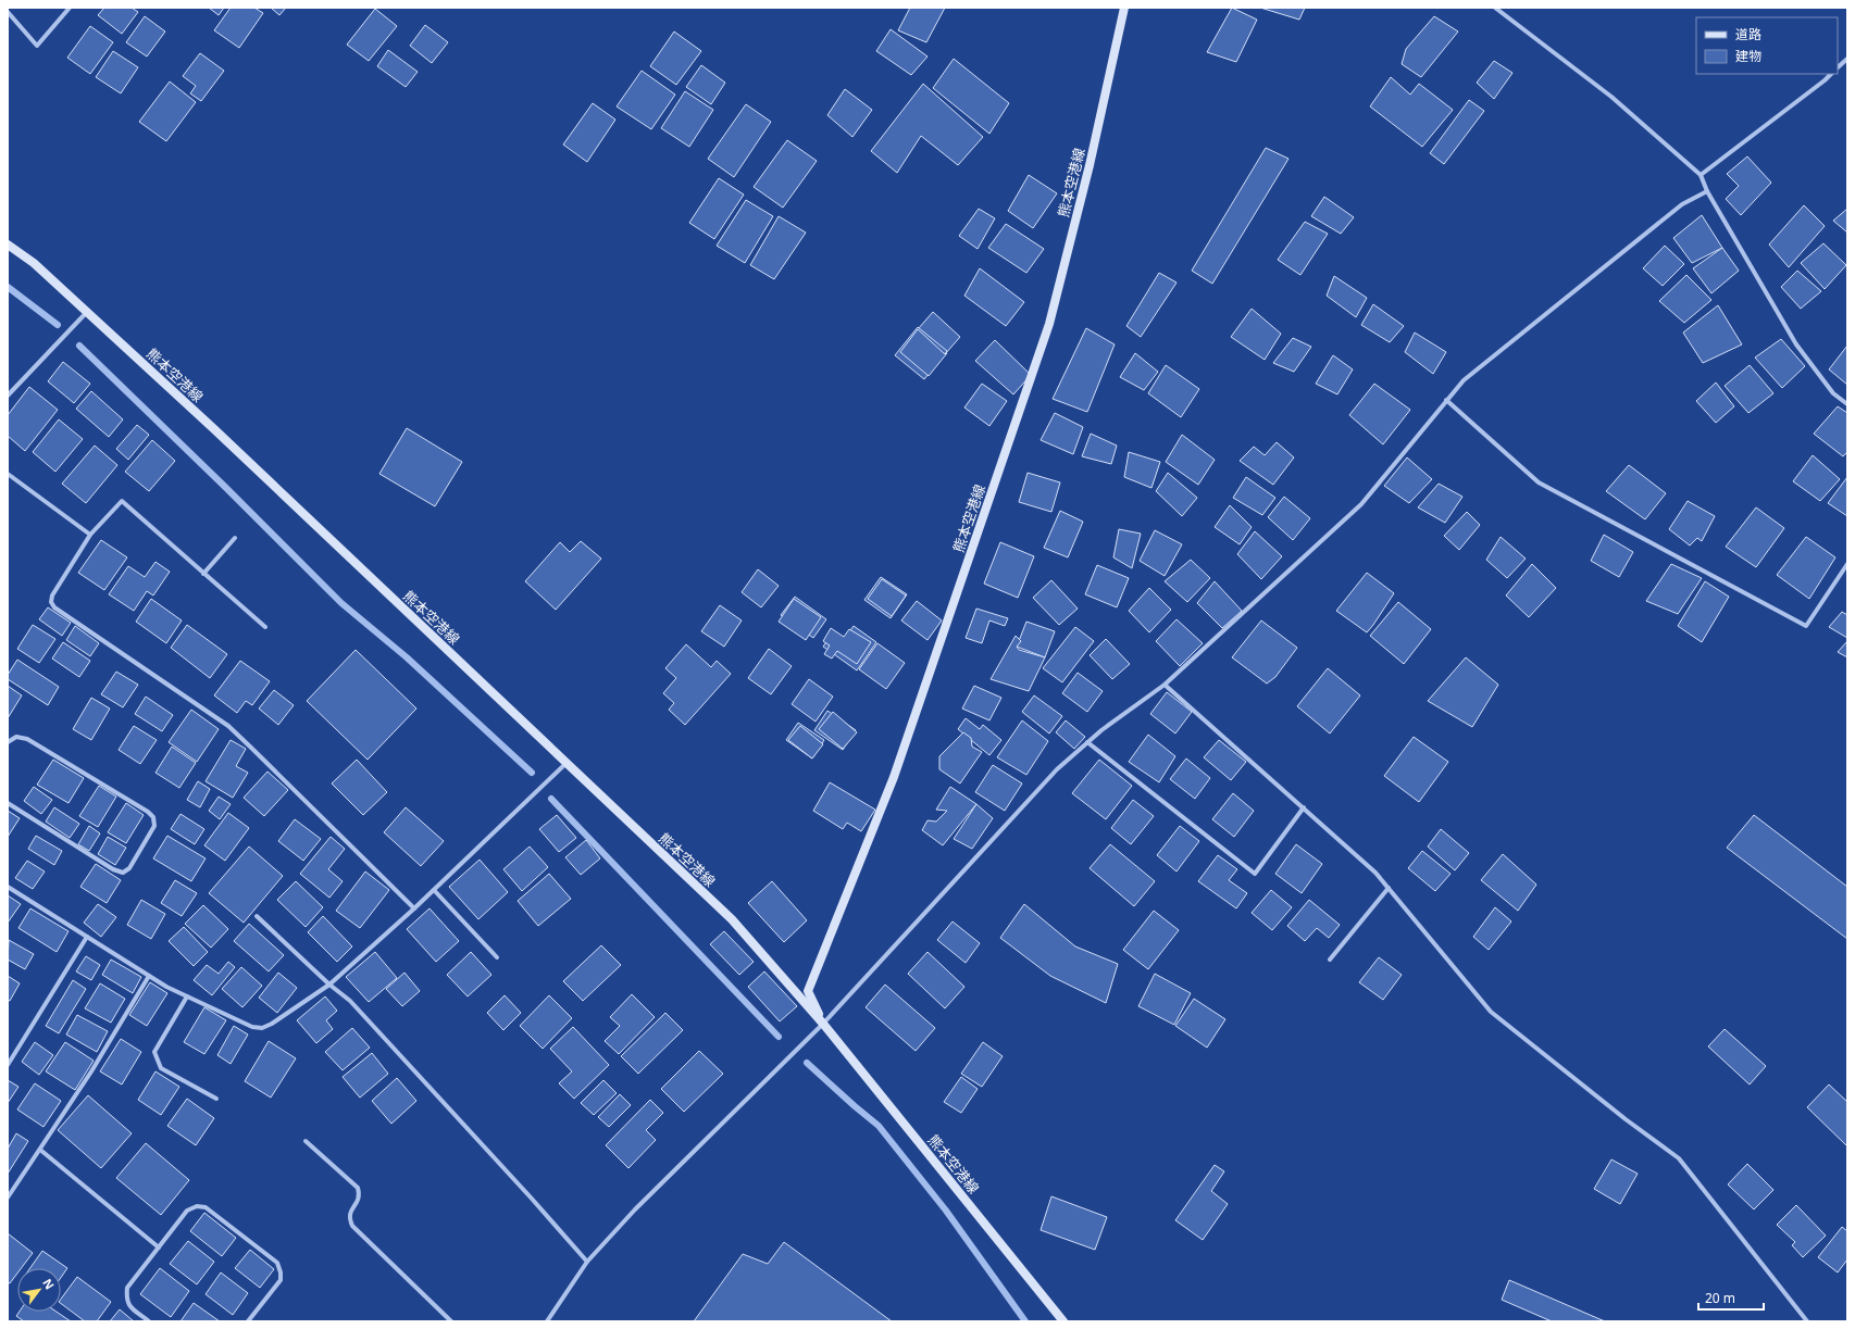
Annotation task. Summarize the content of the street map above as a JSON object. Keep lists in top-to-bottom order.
{
  "streets": {
    "main road": ["熊本空港線"]
  },
  "legend": ["道路", "建物"],
  "scale_bar": "20 m",
  "north": "top right"
}
